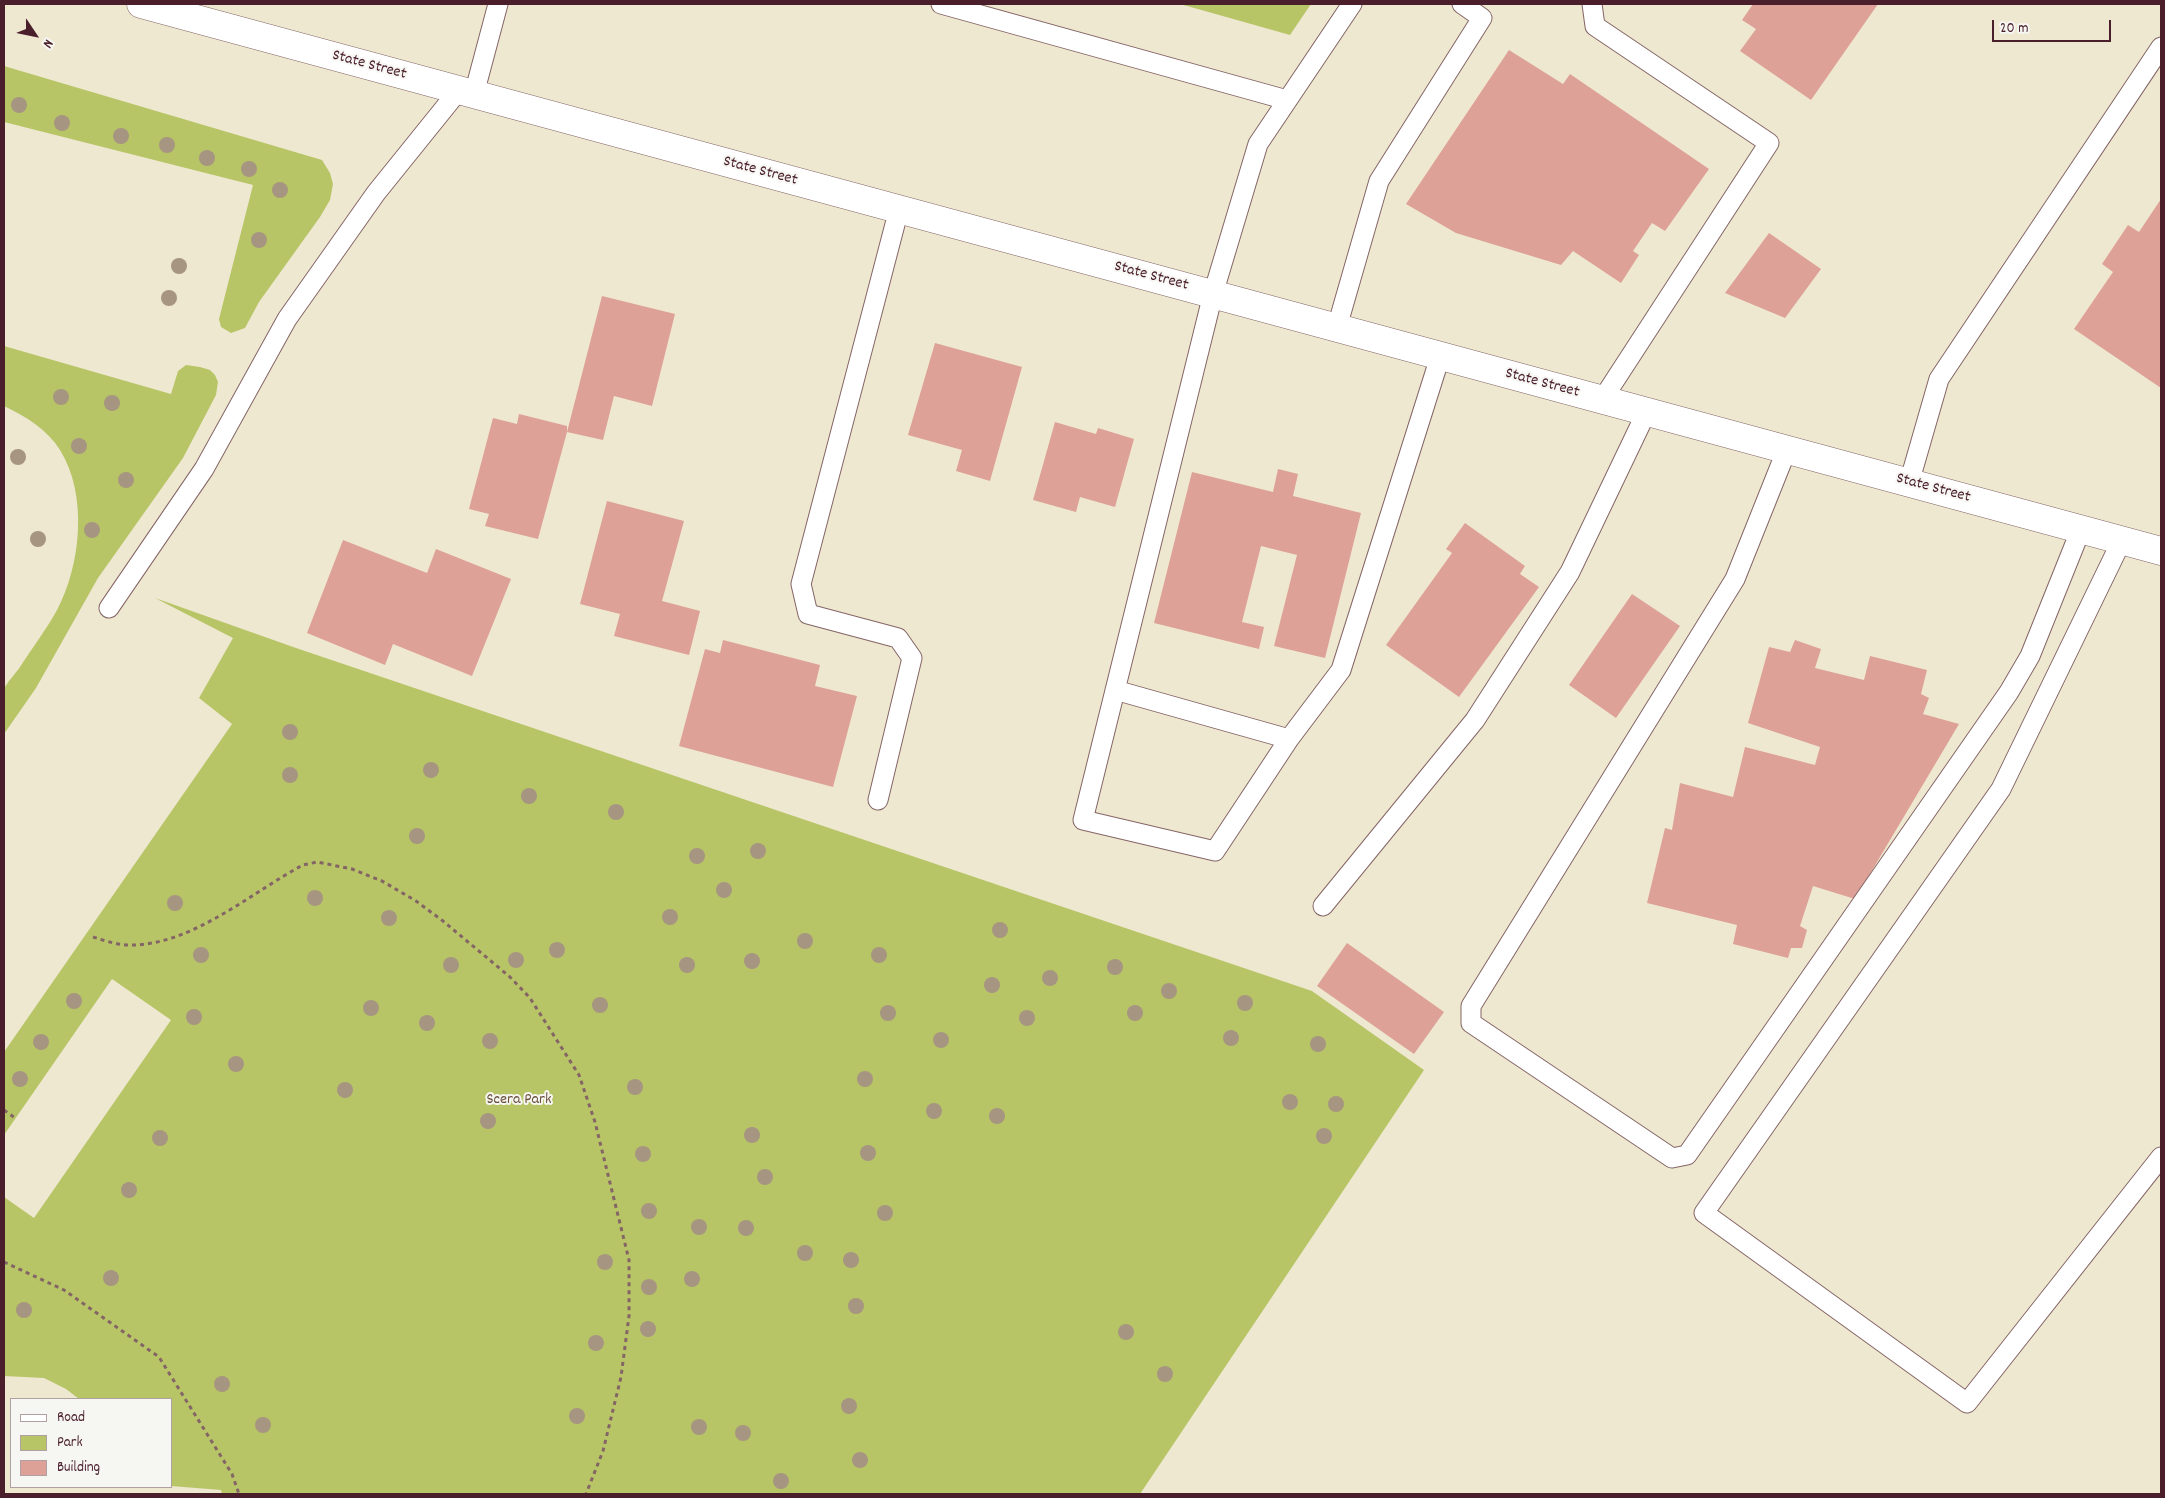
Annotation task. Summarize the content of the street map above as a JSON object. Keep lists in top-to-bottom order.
{
  "streets": {
    "main road": ["State Street"]
  },
  "parks": ["Scera Park"],
  "legend": ["Road", "Park", "Building"],
  "scale_bar": "20 m",
  "north": "bottom right"
}
